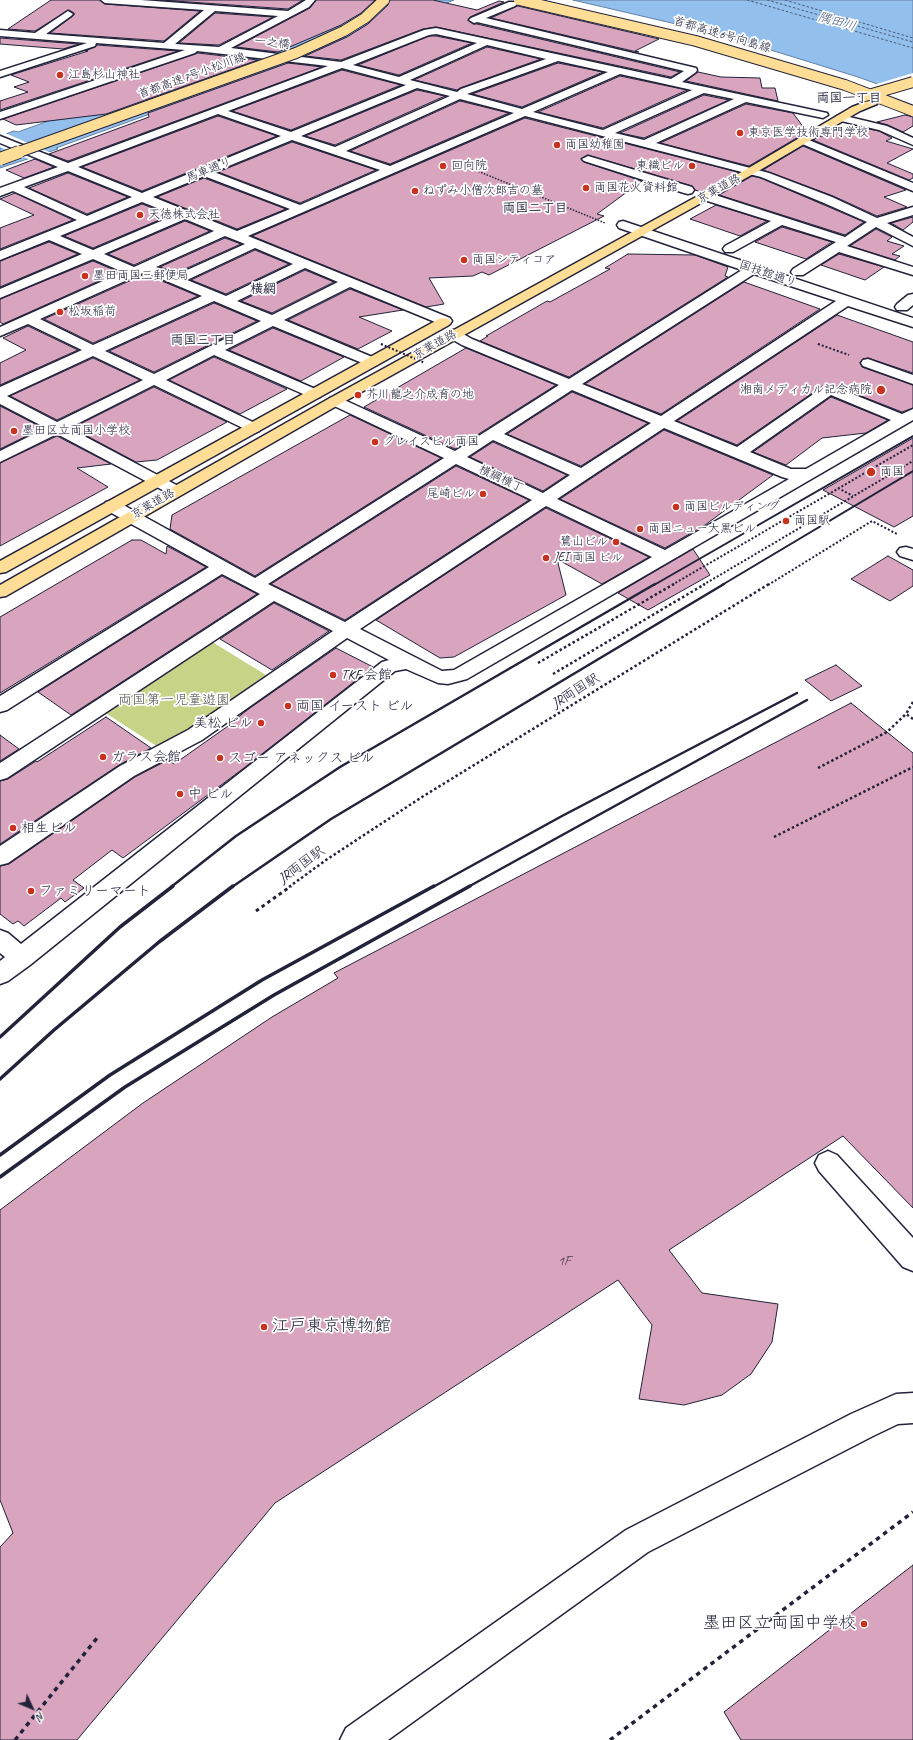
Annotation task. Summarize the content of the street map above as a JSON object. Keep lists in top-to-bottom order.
{
  "streets": {
    "highway": ["首都高速6号向島線", "首都高速7号小松川線", "京葉道路"],
    "street": [
      "一之橋",
      "馬車通り",
      "国技館通り",
      "横綱横丁"
    ],
    "path": ["JR両国駅"]
  },
  "crossings": [
    ["一之橋", "馬車通り"],
    ["一之橋", "京葉道路"],
    ["京葉道路", "国技館通り"],
    ["京葉道路", "横綱横丁"]
  ],
  "districts": [
    "両国一丁目",
    "両国二丁目",
    "横網",
    "両国三丁目"
  ],
  "water": ["隅田川"],
  "parks": ["両国第一児童遊園"],
  "places": [
    "江島杉山神社",
    "東京医学技術専門学校",
    "両国幼稚園",
    "回向院",
    "東織ビル",
    "両国花火資料館",
    "ねずみ小僧次郎吉の墓",
    "天徳株式会社",
    "両国シティコア",
    "墨田両国三郵便局",
    "松坂稲荷",
    "湘南メディカル記念病院",
    "芥川龍之介成育の地",
    "墨田区立両国小学校",
    "グレイスビル両国",
    "両国",
    "尾崎ビル",
    "両国ビルディング",
    "両国駅",
    "両国ニュー大黒ビル",
    "鷺山ビル",
    "JEI 両国 ビル",
    "TKF 会館",
    "両国 イースト ビル",
    "美松 ビル",
    "ガラス会館",
    "スゴー アネックス ビル",
    "中 ビル",
    "相生ビル",
    "ファミリーマート",
    "江戸東京博物館",
    "墨田区立両国中学校"
  ],
  "house_numbers": ["1F"],
  "north": "bottom right"
}
